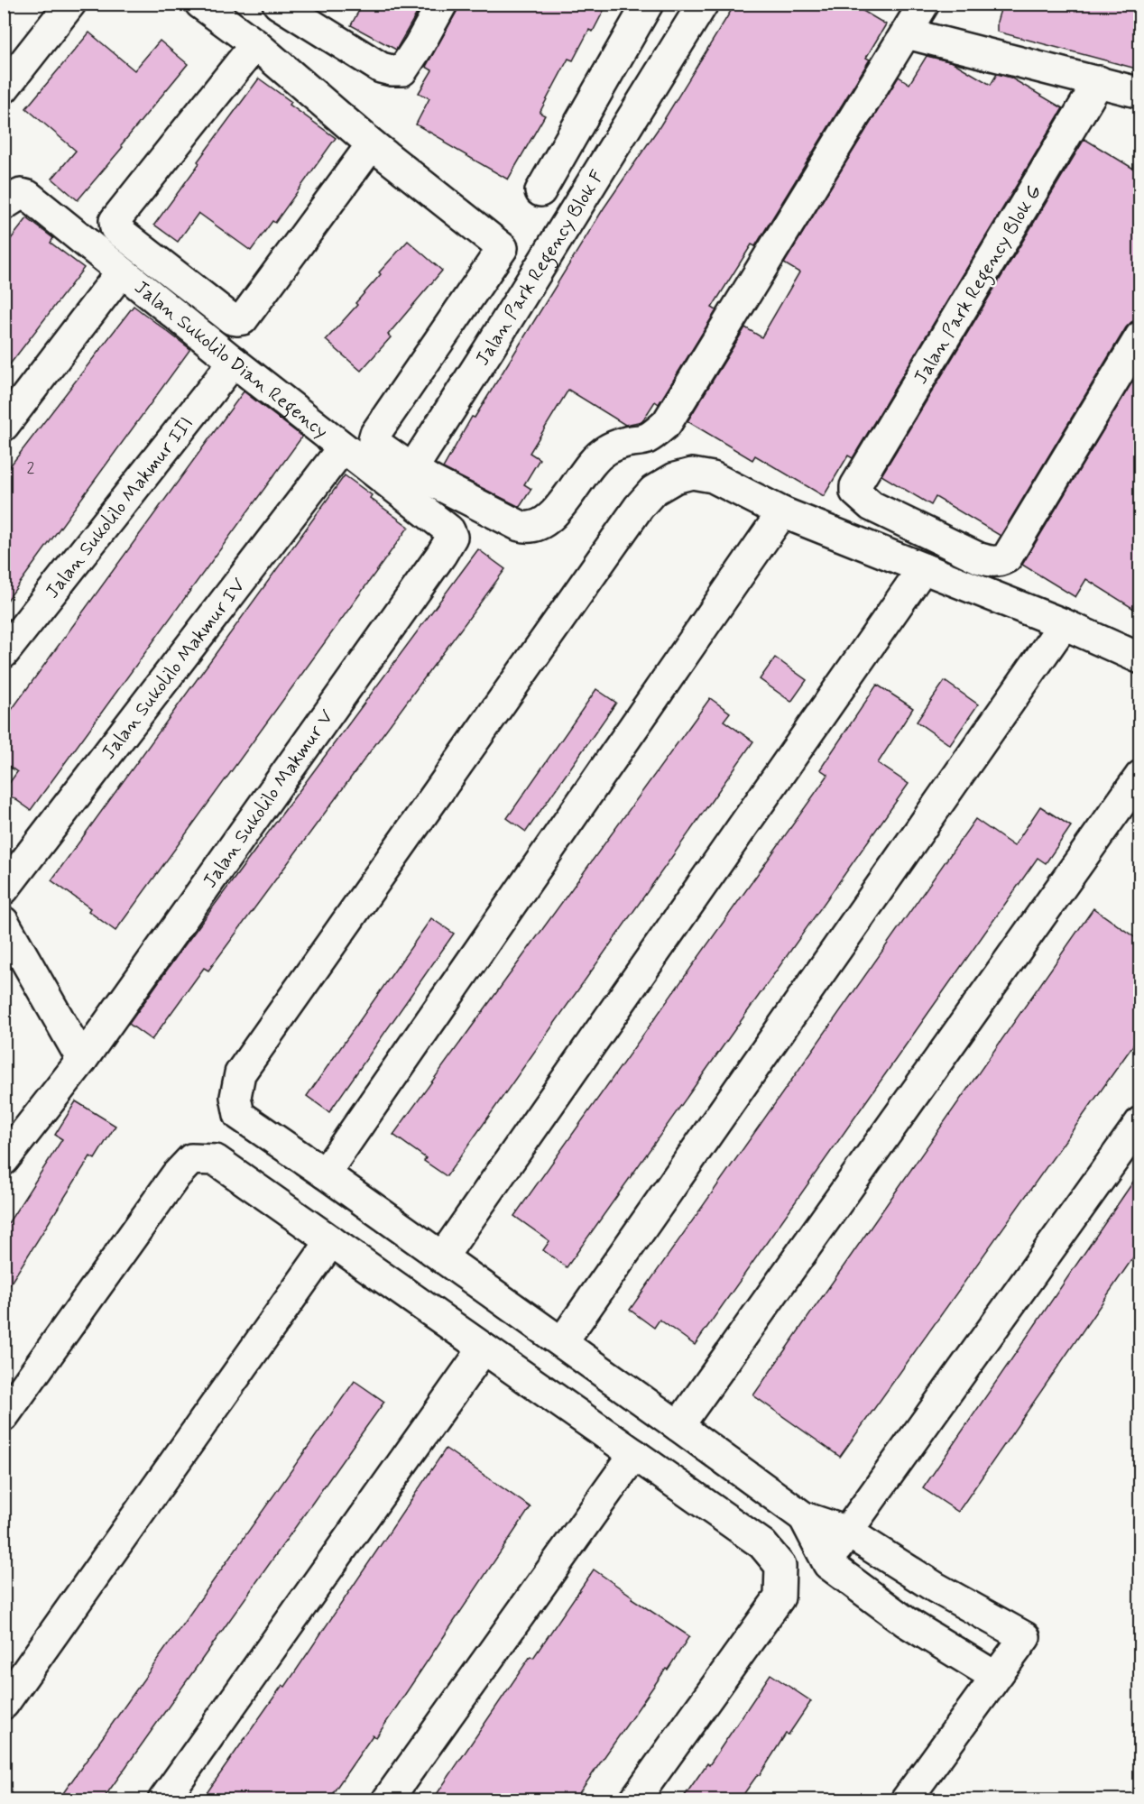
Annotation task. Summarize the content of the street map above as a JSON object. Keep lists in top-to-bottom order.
{
  "streets": {
    "street": [
      "Jalan Park Regency Blok F",
      "Jalan Park Regency Blok G",
      "Jalan Sukolilo Dian Regency",
      "Jalan Sukolilo Makmur III",
      "Jalan Sukolilo Makmur IV",
      "Jalan Sukolilo Makmur V"
    ]
  },
  "crossings": [
    ["Jalan Sukolilo Dian Regency", "Jalan Sukolilo Makmur III"],
    ["Jalan Sukolilo Dian Regency", "Jalan Sukolilo Makmur IV"],
    ["Jalan Sukolilo Dian Regency", "Jalan Sukolilo Makmur V"]
  ],
  "house_numbers": ["2"]
}
